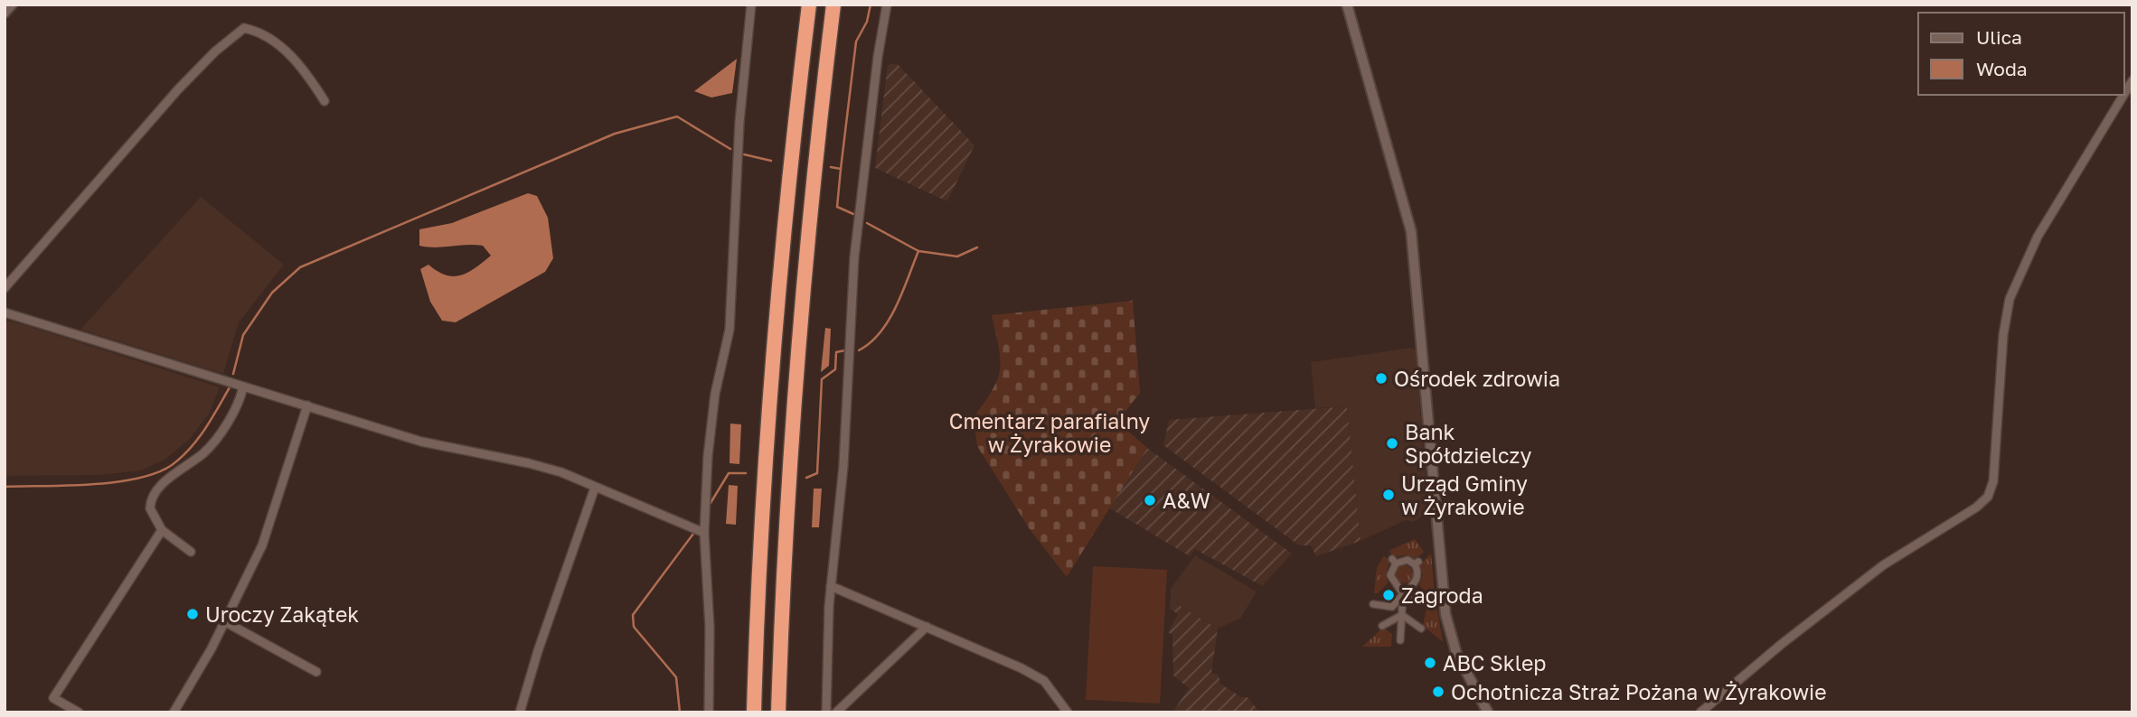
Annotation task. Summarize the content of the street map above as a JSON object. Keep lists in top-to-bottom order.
{
  "parks": ["Cmentarz parafialny w Żyrakowie"],
  "places": [
    "Ośrodek zdrowia",
    "Bank Spółdzielczy",
    "Urząd Gminy w Żyrakowie",
    "A&W",
    "Zagroda",
    "Uroczy Zakątek",
    "ABC Sklep",
    "Ochotnicza Straż Pożana w Żyrakowie"
  ],
  "legend": ["Ulica", "Woda"]
}
